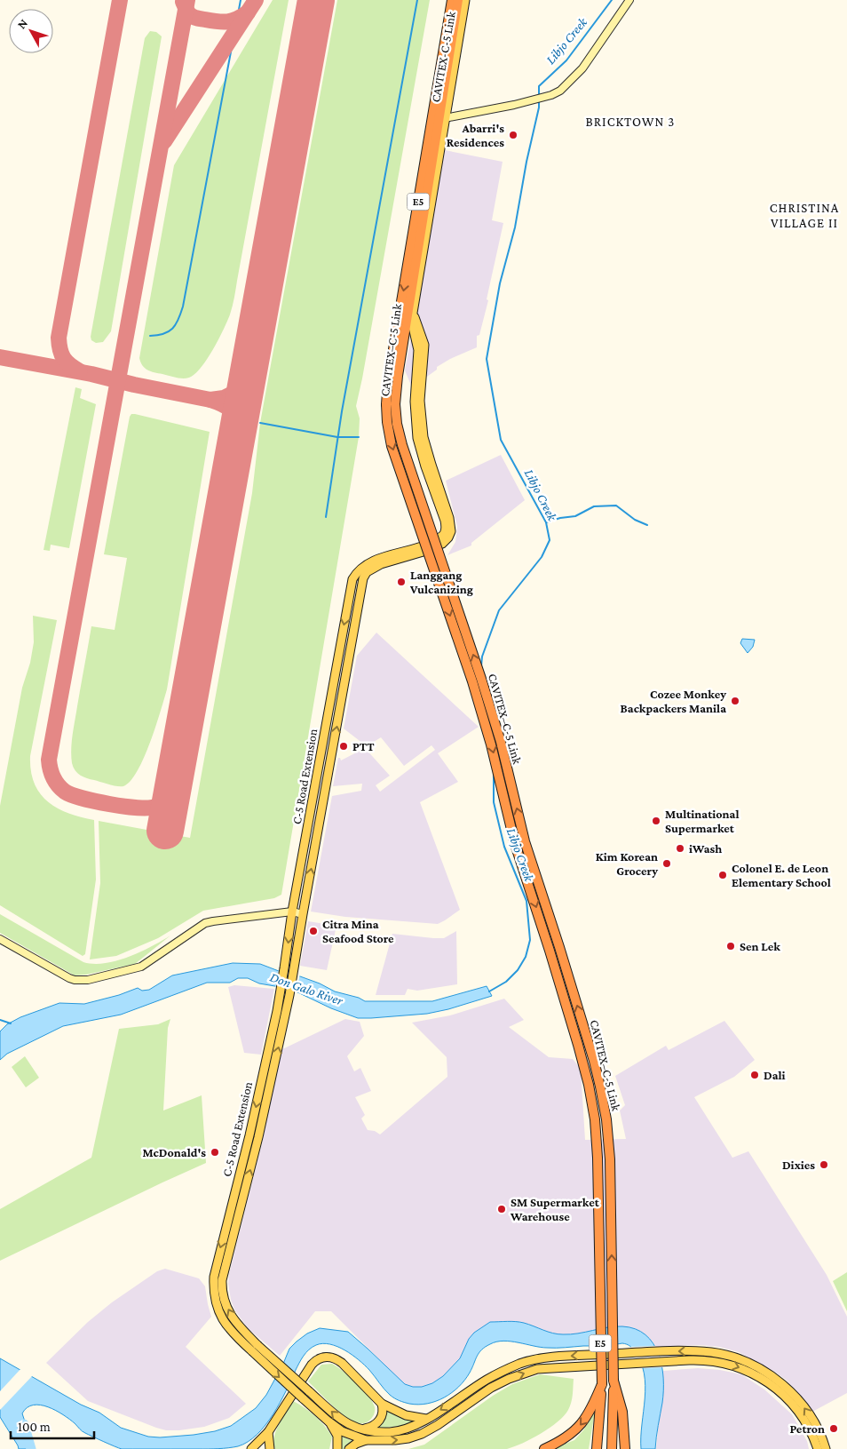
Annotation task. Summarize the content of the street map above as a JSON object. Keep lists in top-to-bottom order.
{
  "streets": {
    "highway": ["E5", "CAVITEX–C-5 Link"],
    "main road": ["CAVITEX-C-5 Link", "C-5 Road Extension"]
  },
  "crossings": [
    ["CAVITEX-C-5 Link", "C-5 Road Extension"]
  ],
  "districts": ["BRICKTOWN 3", "CHRISTINA VILLAGE II"],
  "water": ["Libjo Creek", "Don Galo River"],
  "places": [
    "Abarri's Residences",
    "Langgang Vulcanizing",
    "Cozee Monkey Backpackers Manila",
    "PTT",
    "Multinational Supermarket",
    "iWash",
    "Kim Korean Grocery",
    "Colonel E. de Leon Elementary School",
    "Citra Mina Seafood Store",
    "Sen Lek",
    "Dali",
    "McDonald's",
    "Dixies",
    "SM Supermarket Warehouse",
    "Petron"
  ],
  "scale_bar": "100 m",
  "north": "top left"
}
